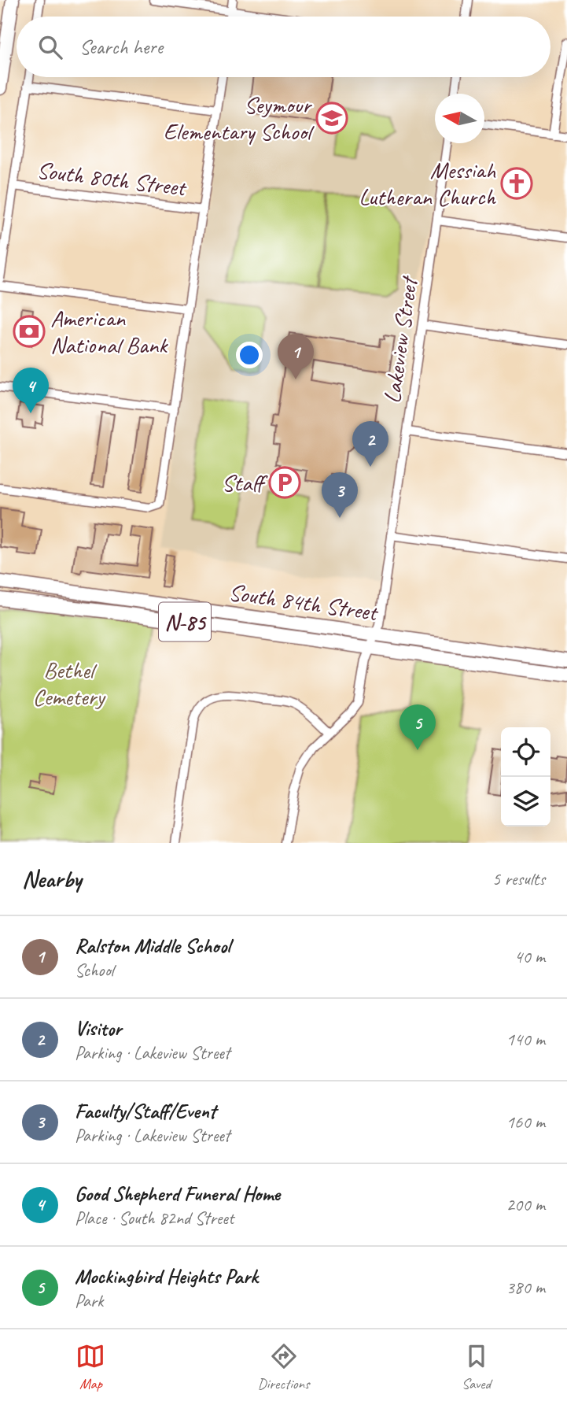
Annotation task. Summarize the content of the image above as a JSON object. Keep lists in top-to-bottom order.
{
  "streets": {
    "main road": ["South 84th Street", "N-85"],
    "street": ["South 80th Street", "Lakeview Street"]
  },
  "crossings": [
    ["Lakeview Street", "South 84th Street"]
  ],
  "parks": ["Bethel Cemetery"],
  "places": {
    "school or university": ["Seymour Elementary School"],
    "church": ["Messiah Lutheran Church"],
    "bank": ["American National Bank"],
    "parking": ["Staff"]
  },
  "north": "left",
  "page": {
    "search": "Search here",
    "pins": [
      "1",
      "4",
      "2",
      "3",
      "5"
    ],
    "heading": ["Nearby", "5 results"],
    "list": [
      {
        "mark": "1",
        "name": "Ralston Middle School",
        "note": "School",
        "value": "40 m"
      },
      {
        "mark": "2",
        "name": "Visitor",
        "note": "Parking · Lakeview Street",
        "value": "140 m"
      },
      {
        "mark": "3",
        "name": "Faculty/Staff/Event",
        "note": "Parking · Lakeview Street",
        "value": "160 m"
      },
      {
        "mark": "4",
        "name": "Good Shepherd Funeral Home",
        "note": "Place · South 82nd Street",
        "value": "200 m"
      },
      {
        "mark": "5",
        "name": "Mockingbird Heights Park",
        "note": "Park",
        "value": "380 m"
      }
    ],
    "nav": ["Map", "Directions", "Saved"]
  }
}
